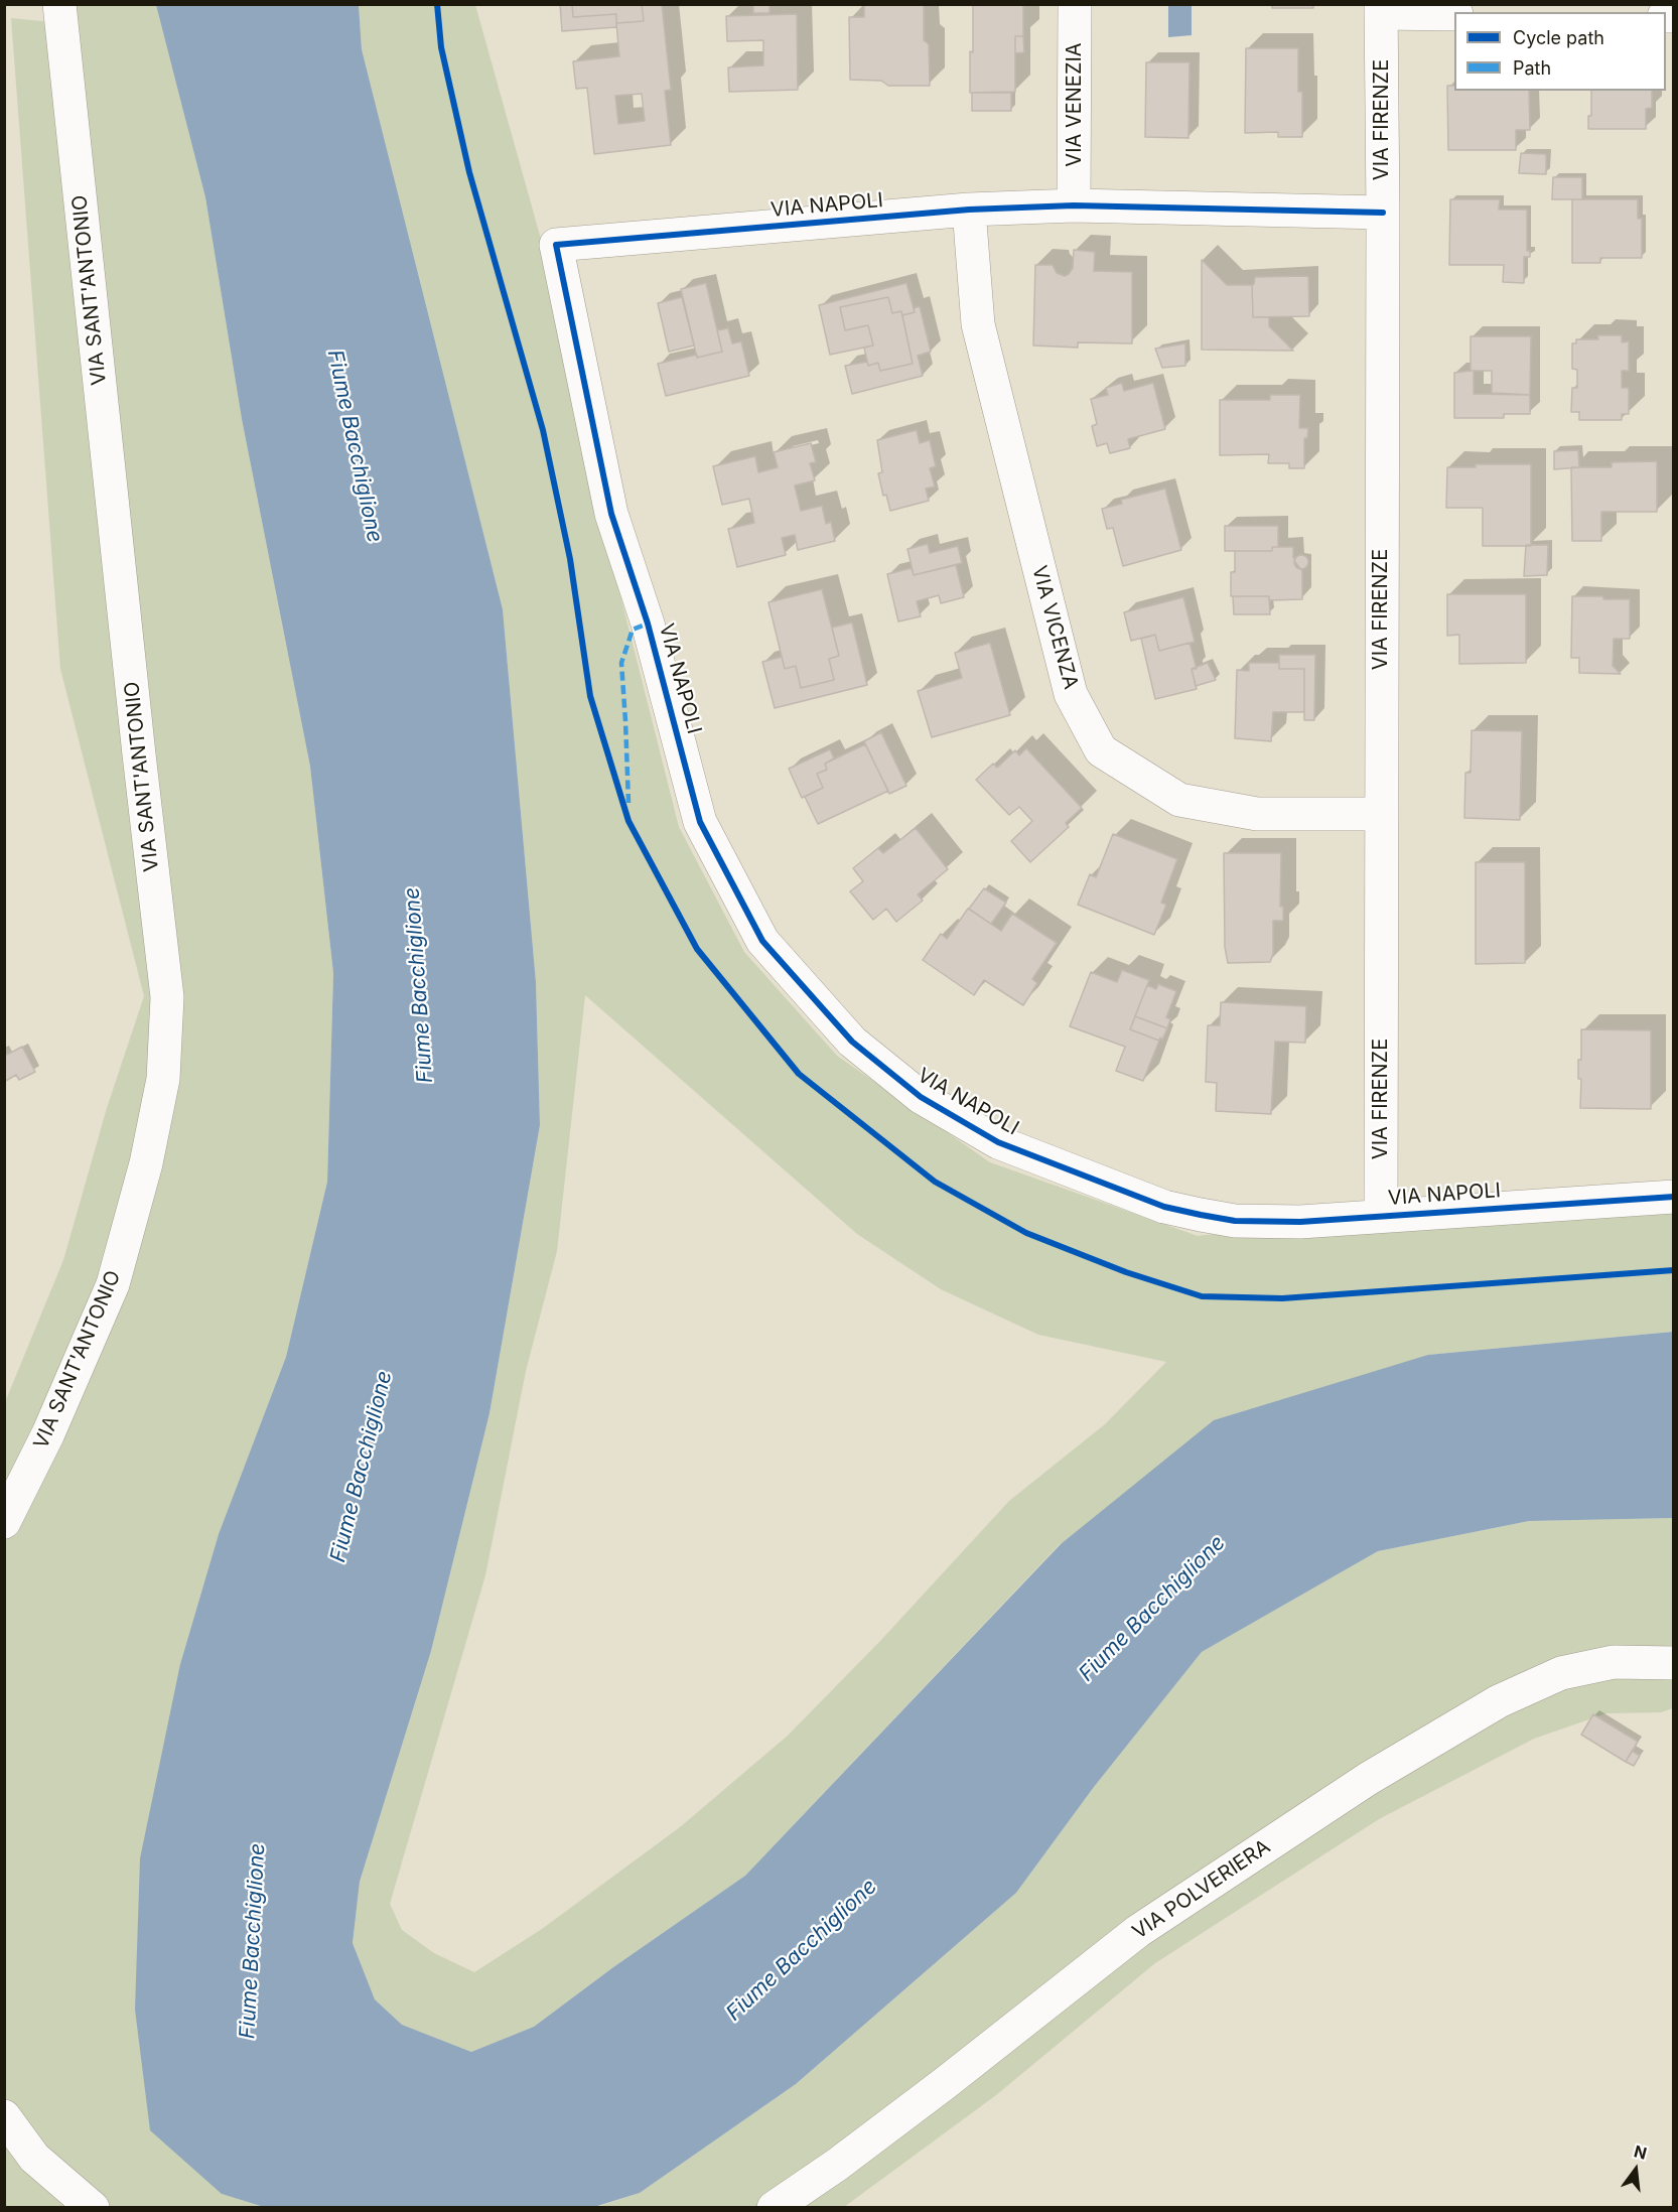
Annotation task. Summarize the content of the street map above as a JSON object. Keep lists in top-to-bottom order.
{
  "streets": {
    "street": [
      "VIA VENEZIA",
      "VIA FIRENZE",
      "VIA NAPOLI",
      "VIA SANT'ANTONIO",
      "VIA VICENZA",
      "VIA POLVERIERA"
    ]
  },
  "crossings": [
    ["VIA VENEZIA", "VIA NAPOLI"],
    ["VIA FIRENZE", "VIA NAPOLI"],
    ["VIA FIRENZE", "VIA VICENZA"],
    ["VIA NAPOLI", "VIA VICENZA"]
  ],
  "water": ["Fiume Bacchiglione"],
  "legend": ["Cycle path", "Path"],
  "north": "top"
}
